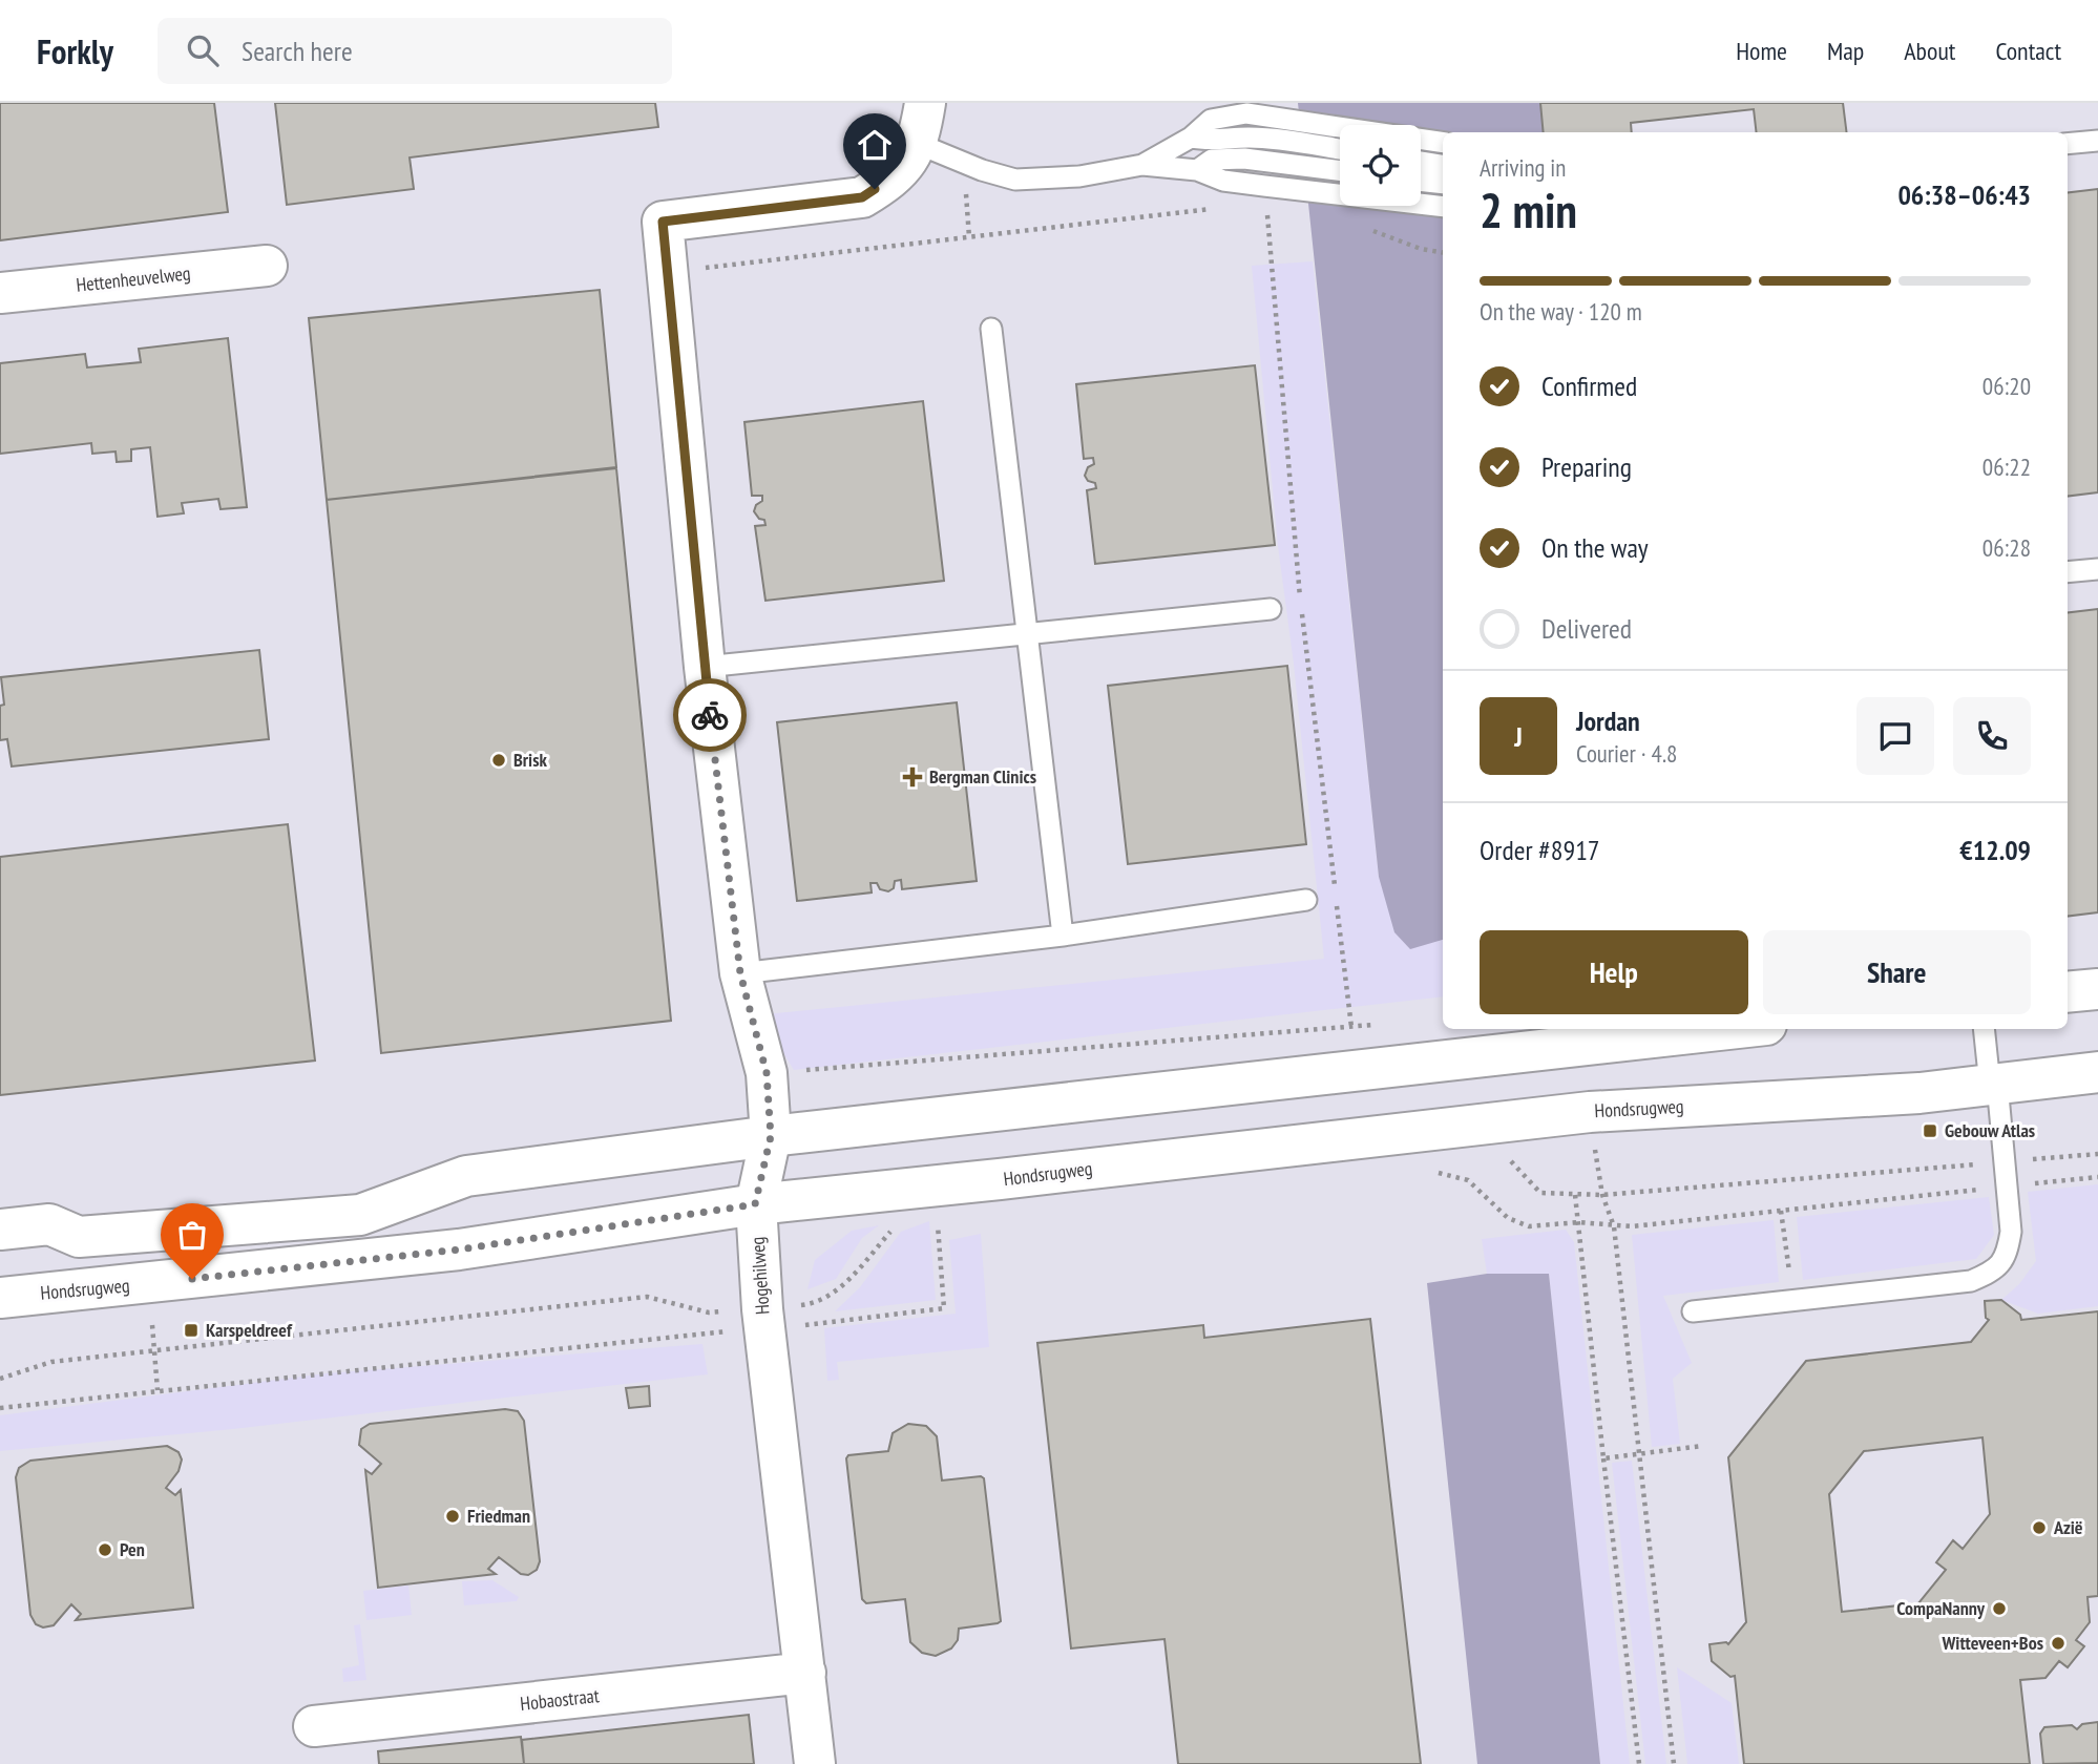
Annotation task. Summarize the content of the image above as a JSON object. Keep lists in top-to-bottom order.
{
  "streets": {
    "street": [
      "Hettenheuvelweg",
      "Hondsrugweg",
      "Hogehilweg",
      "Hobaostraat"
    ]
  },
  "crossings": [
    ["Hondsrugweg", "Hogehilweg"],
    ["Hogehilweg", "Hobaostraat"]
  ],
  "places": {
    "other": [
      "Brisk",
      "Friedman",
      "Azië",
      "Pen",
      "CompaNanny",
      "Witteveen+Bos"
    ],
    "health": ["Bergman Clinics"],
    "transit": ["Gebouw Atlas", "Karspeldreef"]
  },
  "page": {
    "header": "Forkly",
    "search": "Search here",
    "nav": [
      "Home",
      "Map",
      "About",
      "Contact"
    ],
    "heading": ["2 min", "Arriving in", "06:38–06:43"],
    "panel": [
      "Jordan",
      "Courier · 4.8",
      "Order #8917",
      "€12.09"
    ],
    "bar": "On the way · 120 m",
    "list": [
      ["Confirmed", "06:20"],
      ["Preparing", "06:22"],
      ["On the way", "06:28"],
      "Delivered"
    ],
    "round": "J",
    "buttons": ["Help", "Share"]
  }
}
